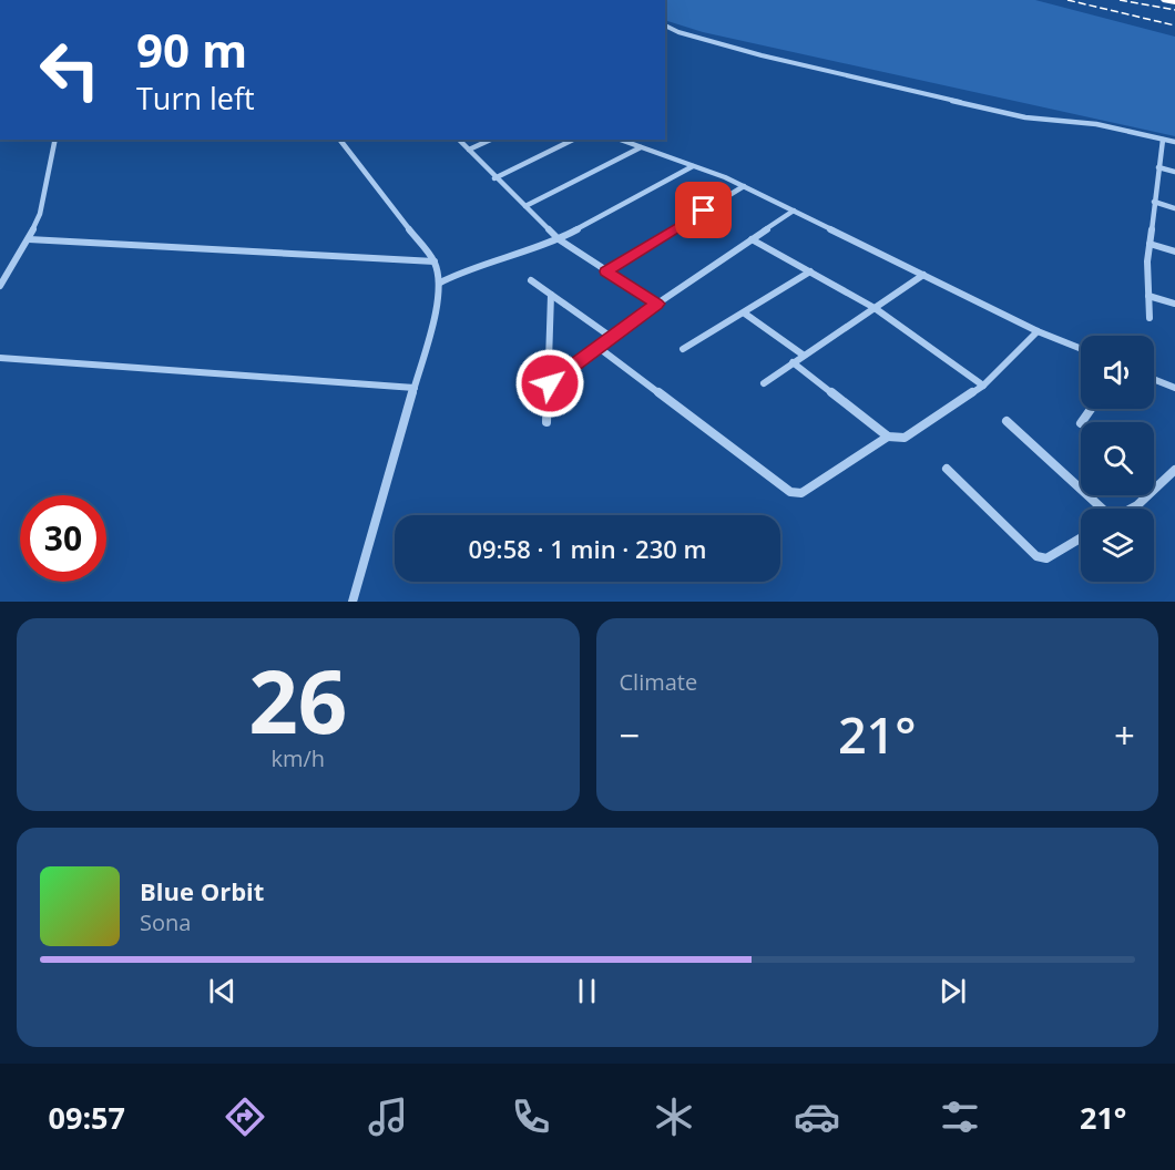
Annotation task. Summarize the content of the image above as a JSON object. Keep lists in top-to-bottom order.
{
  "page": {
    "turn": ["90 m", "Turn left"],
    "limit": "30",
    "trip": "09:58 · 1 min · 230 m",
    "tile": [
      ["26", "km/h"],
      "Climate"
    ],
    "heat": ["−", "21°", "+"],
    "song": ["Blue Orbit", "Sona"],
    "tabs": ["09:57", "21°"]
  }
}
